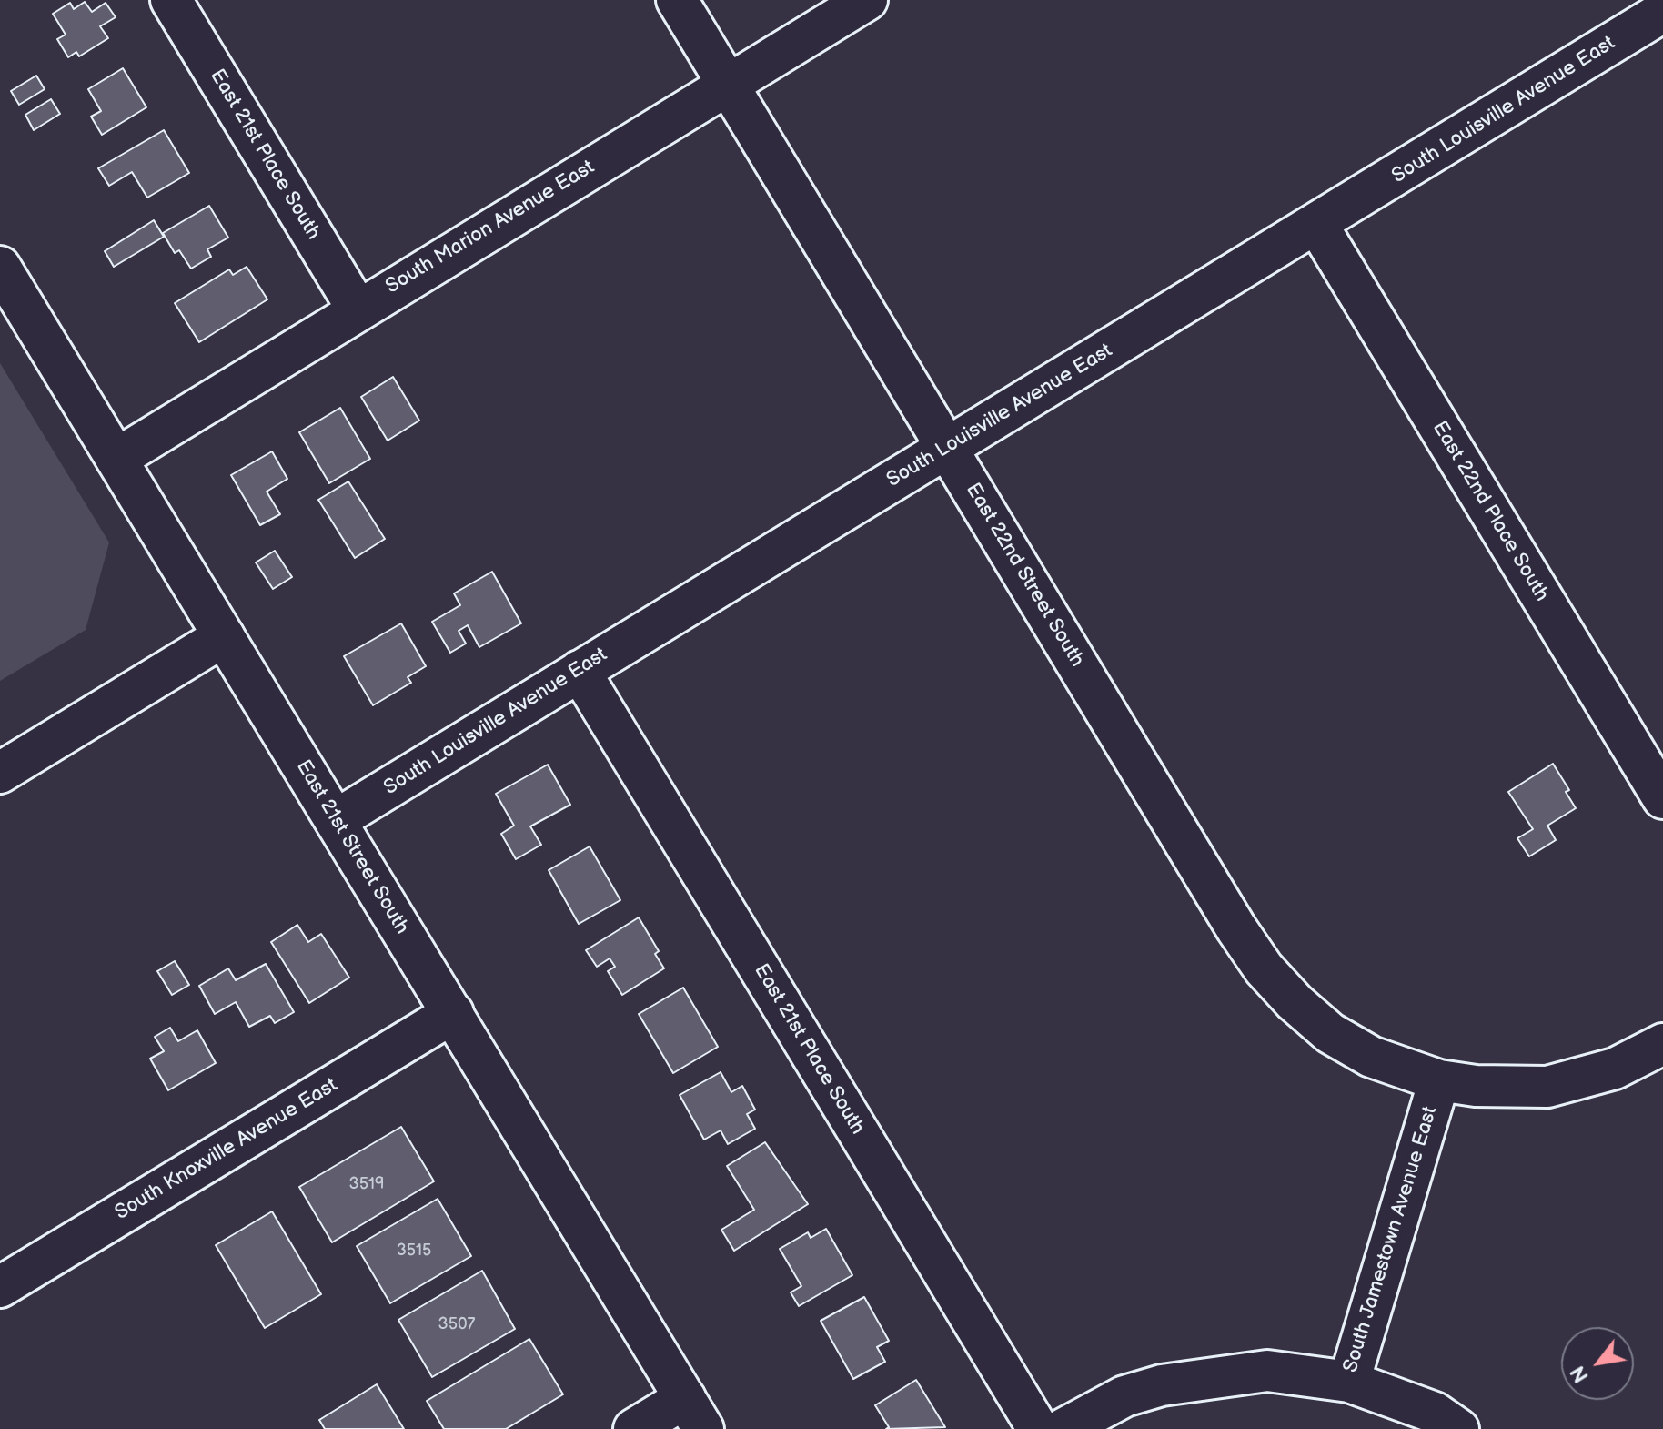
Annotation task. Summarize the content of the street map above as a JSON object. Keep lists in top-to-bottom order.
{
  "streets": {
    "street": [
      "South Louisville Avenue East",
      "East 21st Place South",
      "South Marion Avenue East",
      "East 22nd Place South",
      "East 22nd Street South",
      "East 21st Street South",
      "South Knoxville Avenue East",
      "South Jamestown Avenue East"
    ]
  },
  "crossings": [
    ["South Louisville Avenue East", "East 21st Place South"],
    ["South Louisville Avenue East", "East 22nd Place South"],
    ["South Louisville Avenue East", "East 22nd Street South"],
    ["South Louisville Avenue East", "East 21st Street South"],
    ["East 21st Place South", "South Marion Avenue East"],
    ["South Marion Avenue East", "East 22nd Street South"],
    ["South Marion Avenue East", "East 21st Street South"],
    ["East 22nd Street South", "South Jamestown Avenue East"],
    ["East 21st Street South", "South Knoxville Avenue East"]
  ],
  "house_numbers": ["3519", "3515", "3507"],
  "north": "bottom left"
}
